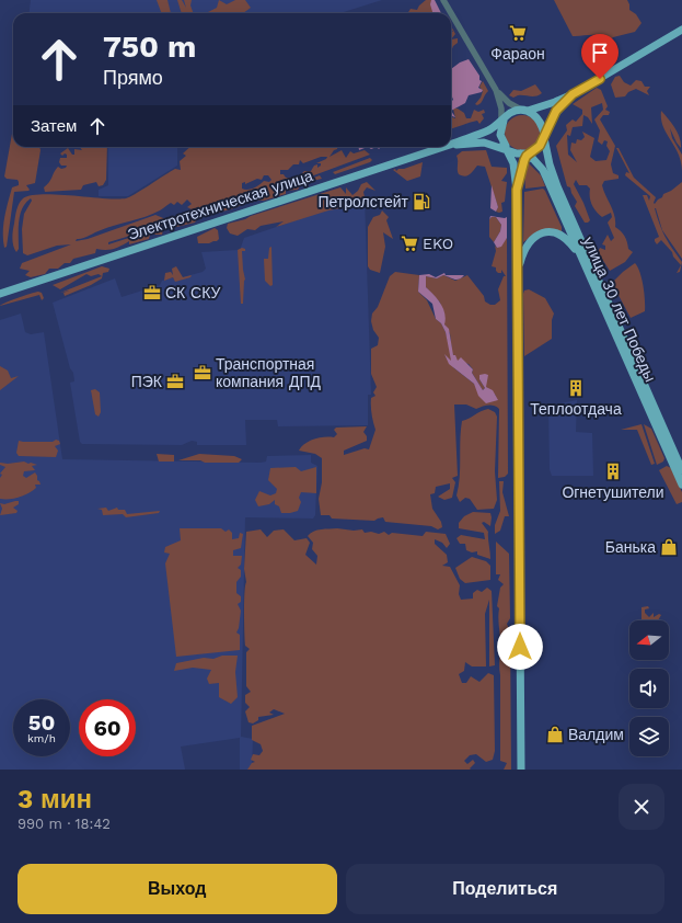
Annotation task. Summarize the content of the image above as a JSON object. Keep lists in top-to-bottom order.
{
  "streets": {
    "main road": ["Электротехническая улица", "улица 30 лет Победы"]
  },
  "places": {
    "supermarket": ["Фараон", "EKO"],
    "fuel station": ["Петролстейт"],
    "office": ["СК СКУ", "Транспортная компания ДПД", "ПЭК"],
    "building": ["Теплоотдача", "Огнетушители"],
    "shop": ["Банька", "Валдим"]
  },
  "north": "left",
  "page": {
    "turn": ["750 m", "Прямо"],
    "then": "Затем",
    "speed": "50 km/h",
    "limit": "60",
    "heading": ["3 мин", "990 m · 18:42"],
    "buttons": ["Выход", "Поделиться"]
  }
}
